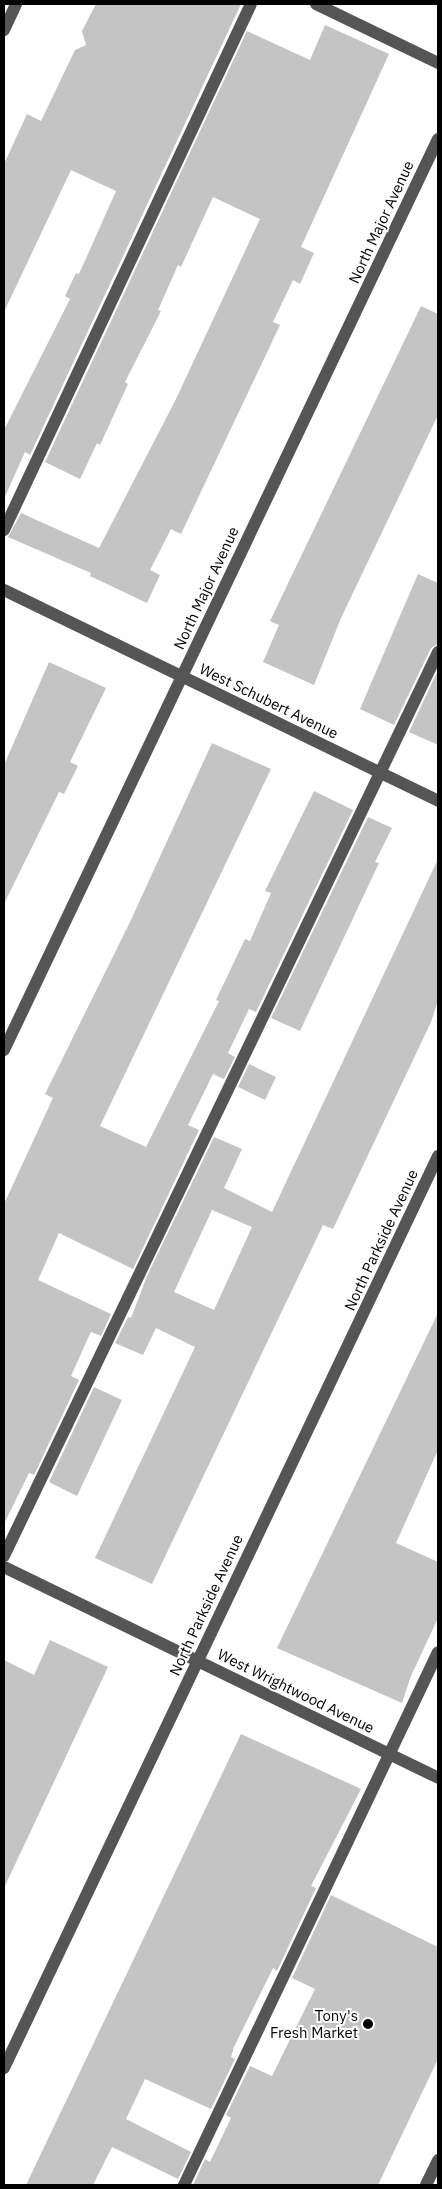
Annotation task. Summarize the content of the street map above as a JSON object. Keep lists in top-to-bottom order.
{
  "streets": {
    "street": [
      "North Major Avenue",
      "West Schubert Avenue",
      "North Parkside Avenue",
      "West Wrightwood Avenue"
    ]
  },
  "crossings": [
    ["North Major Avenue", "West Schubert Avenue"],
    ["North Parkside Avenue", "West Wrightwood Avenue"]
  ],
  "places": ["Tony's Fresh Market"]
}
